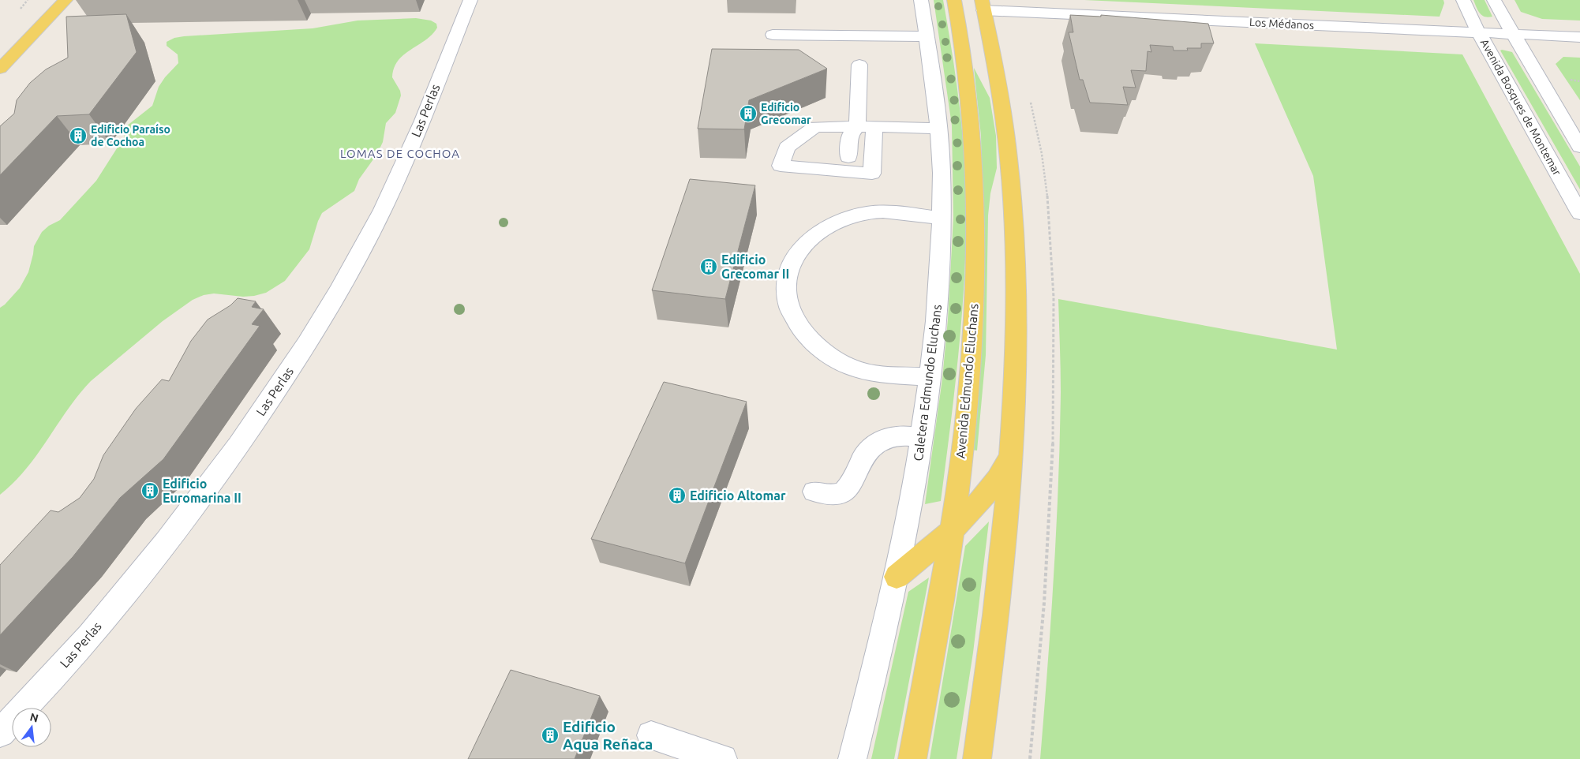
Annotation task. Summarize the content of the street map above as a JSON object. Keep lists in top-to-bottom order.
{
  "streets": {
    "main road": ["Avenida Edmundo Eluchans"],
    "street": [
      "Los Médanos",
      "Avenida Bosques de Montemar",
      "Las Perlas",
      "Caletera Edmundo Eluchans"
    ]
  },
  "crossings": [
    ["Los Médanos", "Avenida Bosques de Montemar"]
  ],
  "districts": ["LOMAS DE COCHOA"],
  "places": {
    "building": [
      "Edificio Grecomar",
      "Edificio Paraíso de Cochoa",
      "Edificio Grecomar II",
      "Edificio Euromarina II",
      "Edificio Altomar",
      "Edificio Aqua Reñaca"
    ]
  },
  "north": "top"
}
